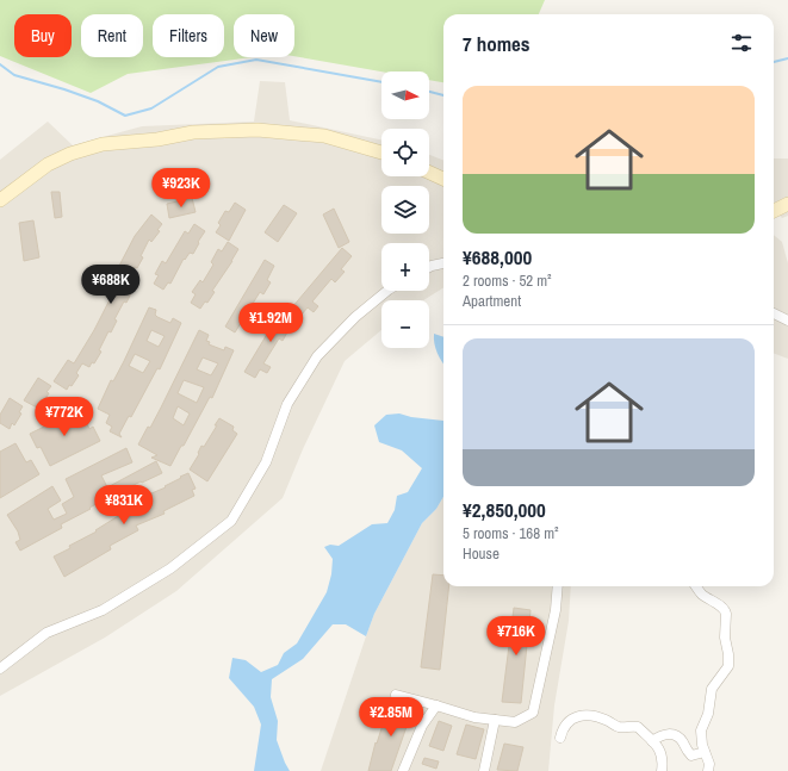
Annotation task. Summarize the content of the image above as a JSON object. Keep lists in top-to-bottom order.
{
  "north": "right",
  "page": {
    "chip": [
      "Buy",
      "Rent",
      "Filters",
      "New"
    ],
    "heading": "7 homes",
    "map_buttons": ["+", "−"],
    "list": [
      {
        "name": "¥688,000",
        "note": "2 rooms · 52 m² · Apartment"
      },
      {
        "name": "¥2,850,000",
        "note": "5 rooms · 168 m² · House"
      }
    ],
    "price": [
      "¥923K",
      "¥688K",
      "¥1.92M",
      "¥772K",
      "¥831K",
      "¥716K",
      "¥2.85M"
    ]
  }
}
